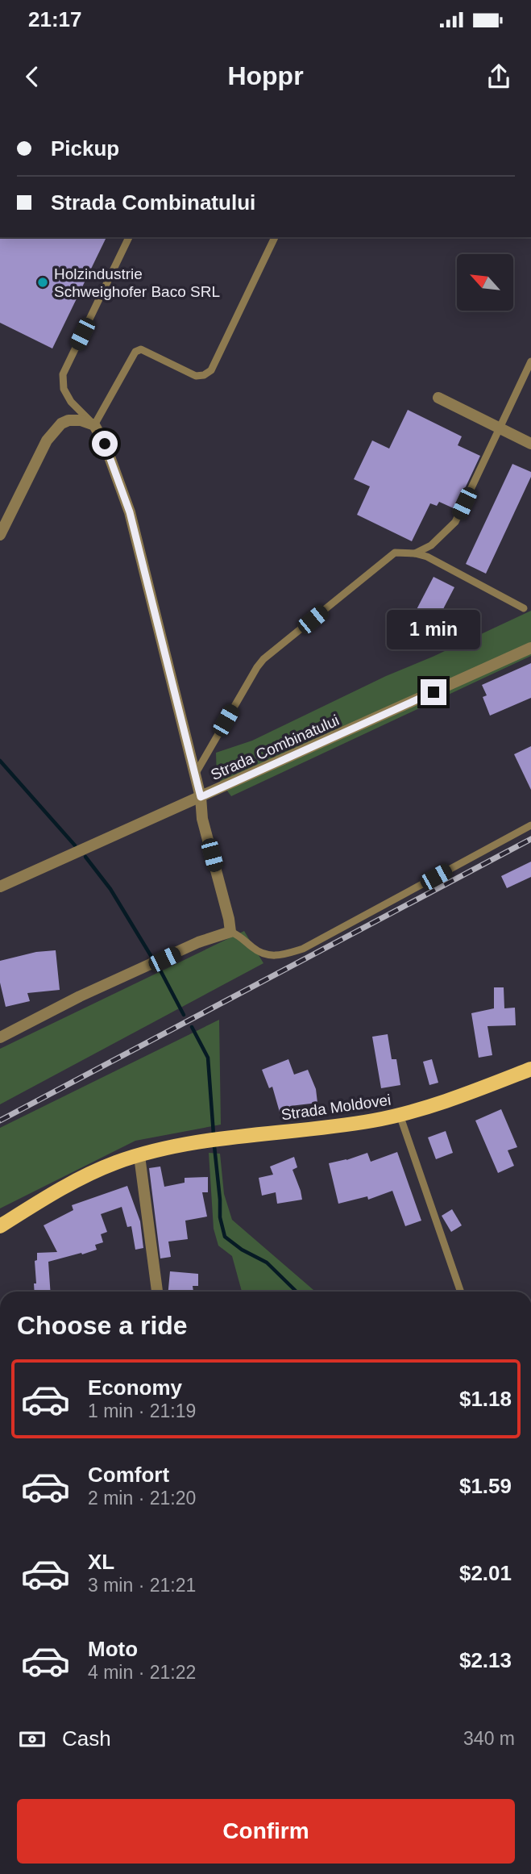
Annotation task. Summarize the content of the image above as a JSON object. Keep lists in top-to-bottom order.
{
  "streets": {
    "main road": ["Strada Moldovei"],
    "street": ["Strada Combinatului"]
  },
  "places": ["Holzindustrie Schweighofer Baco SRL"],
  "north": "top left",
  "page": {
    "status": "21:17",
    "header": "Hoppr",
    "banner": ["Pickup", "Strada Combinatului"],
    "bubble": "1 min",
    "heading": "Choose a ride",
    "list": [
      {
        "name": "Economy",
        "note": "1 min · 21:19",
        "value": "$1.18"
      },
      {
        "name": "Comfort",
        "note": "2 min · 21:20",
        "value": "$1.59"
      },
      {
        "name": "XL",
        "note": "3 min · 21:21",
        "value": "$2.01"
      },
      {
        "name": "Moto",
        "note": "4 min · 21:22",
        "value": "$2.13"
      }
    ],
    "pay": ["Cash", "340 m"],
    "buttons": "Confirm"
  }
}
